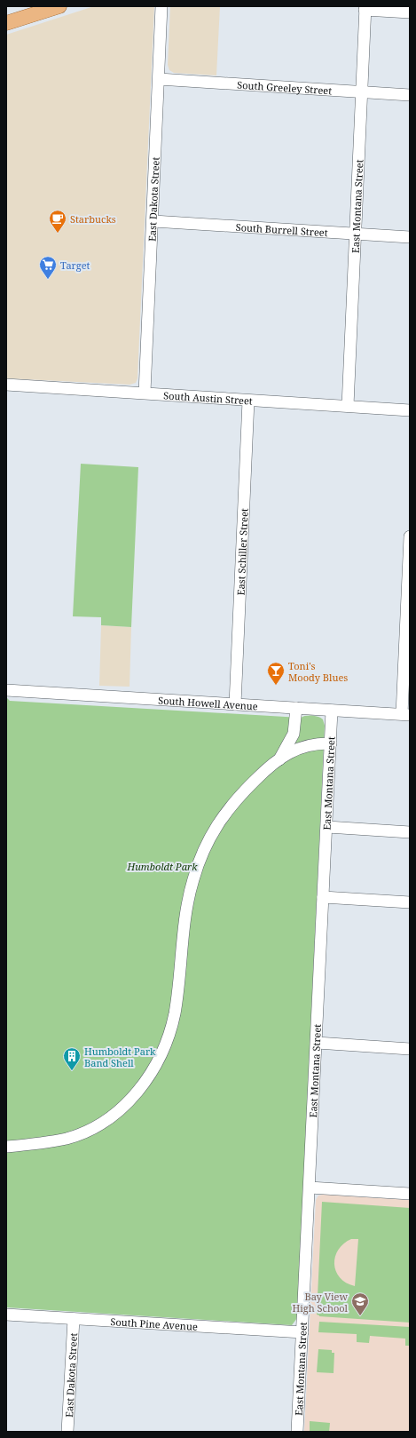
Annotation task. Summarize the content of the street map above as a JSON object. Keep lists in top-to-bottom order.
{
  "streets": {
    "street": [
      "South Greeley Street",
      "East Dakota Street",
      "East Montana Street",
      "South Burrell Street",
      "South Austin Street",
      "East Schiller Street",
      "South Howell Avenue",
      "South Pine Avenue"
    ]
  },
  "crossings": [
    ["South Greeley Street", "East Dakota Street"],
    ["South Greeley Street", "East Montana Street"],
    ["East Dakota Street", "South Burrell Street"],
    ["East Dakota Street", "South Austin Street"],
    ["East Dakota Street", "South Pine Avenue"],
    ["East Montana Street", "South Burrell Street"],
    ["East Montana Street", "South Austin Street"],
    ["East Montana Street", "South Howell Avenue"],
    ["East Montana Street", "South Pine Avenue"],
    ["South Austin Street", "East Schiller Street"],
    ["East Schiller Street", "South Howell Avenue"]
  ],
  "parks": ["Humboldt Park"],
  "places": {
    "cafe": ["Starbucks"],
    "supermarket": ["Target"],
    "bar": ["Toni's Moody Blues"],
    "building": ["Humboldt Park Band Shell"],
    "school or university": ["Bay View High School"]
  }
}
